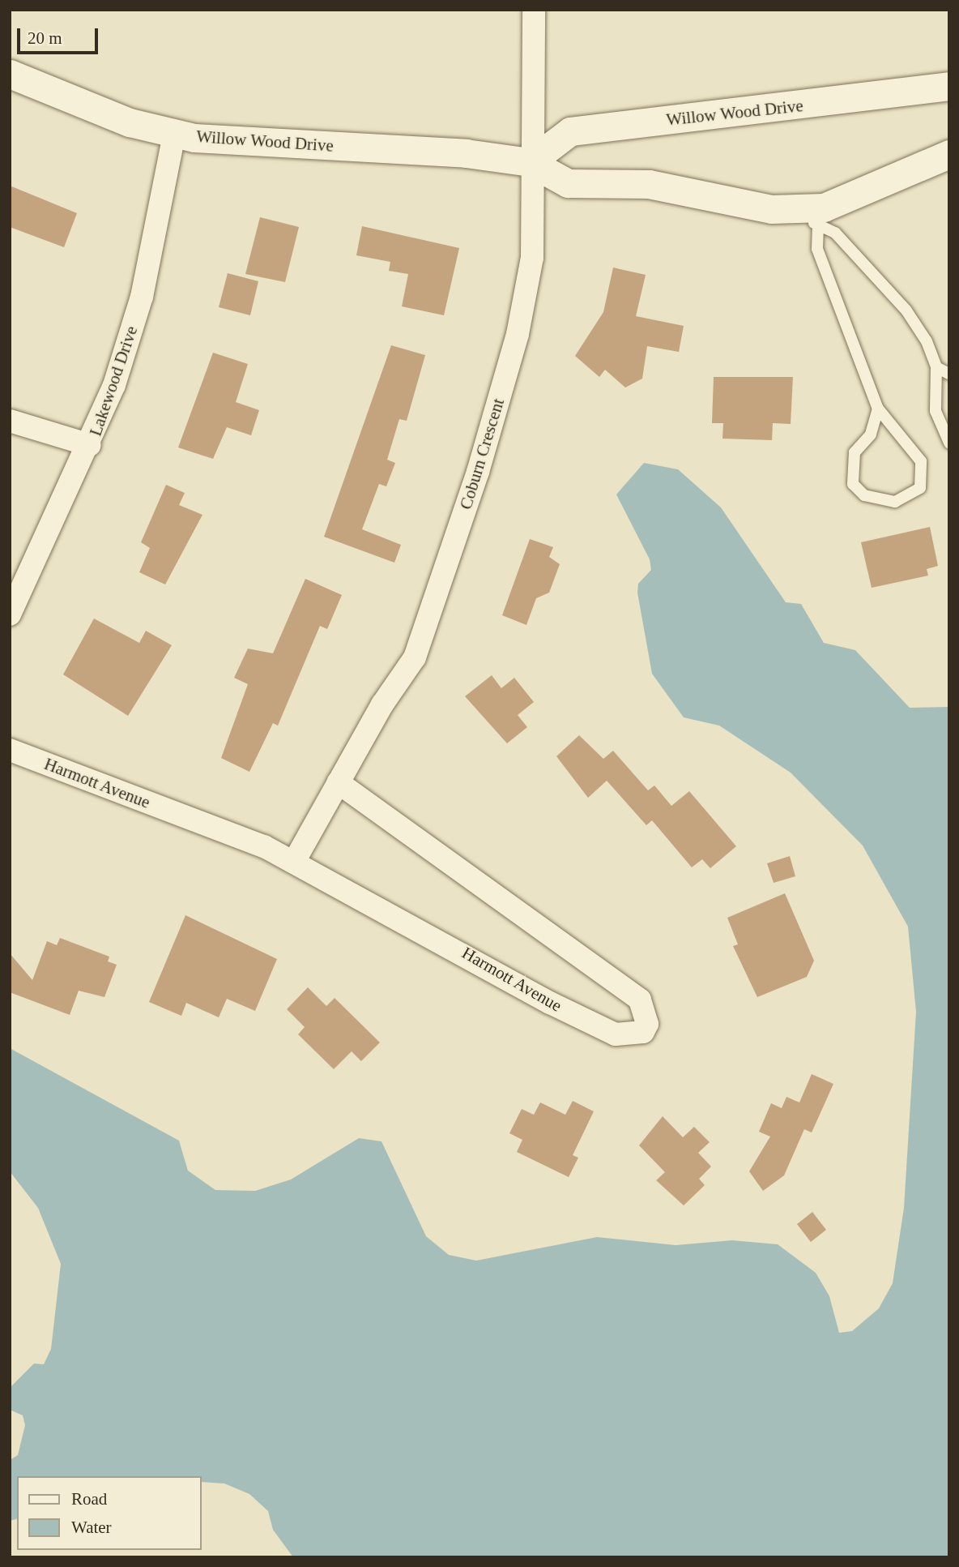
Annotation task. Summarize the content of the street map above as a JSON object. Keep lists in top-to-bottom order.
{
  "streets": {
    "street": [
      "Willow Wood Drive",
      "Lakewood Drive",
      "Coburn Crescent",
      "Harmott Avenue"
    ]
  },
  "crossings": [
    ["Willow Wood Drive", "Lakewood Drive"],
    ["Willow Wood Drive", "Coburn Crescent"],
    ["Coburn Crescent", "Harmott Avenue"]
  ],
  "legend": ["Road", "Water"],
  "scale_bar": "20 m"
}
